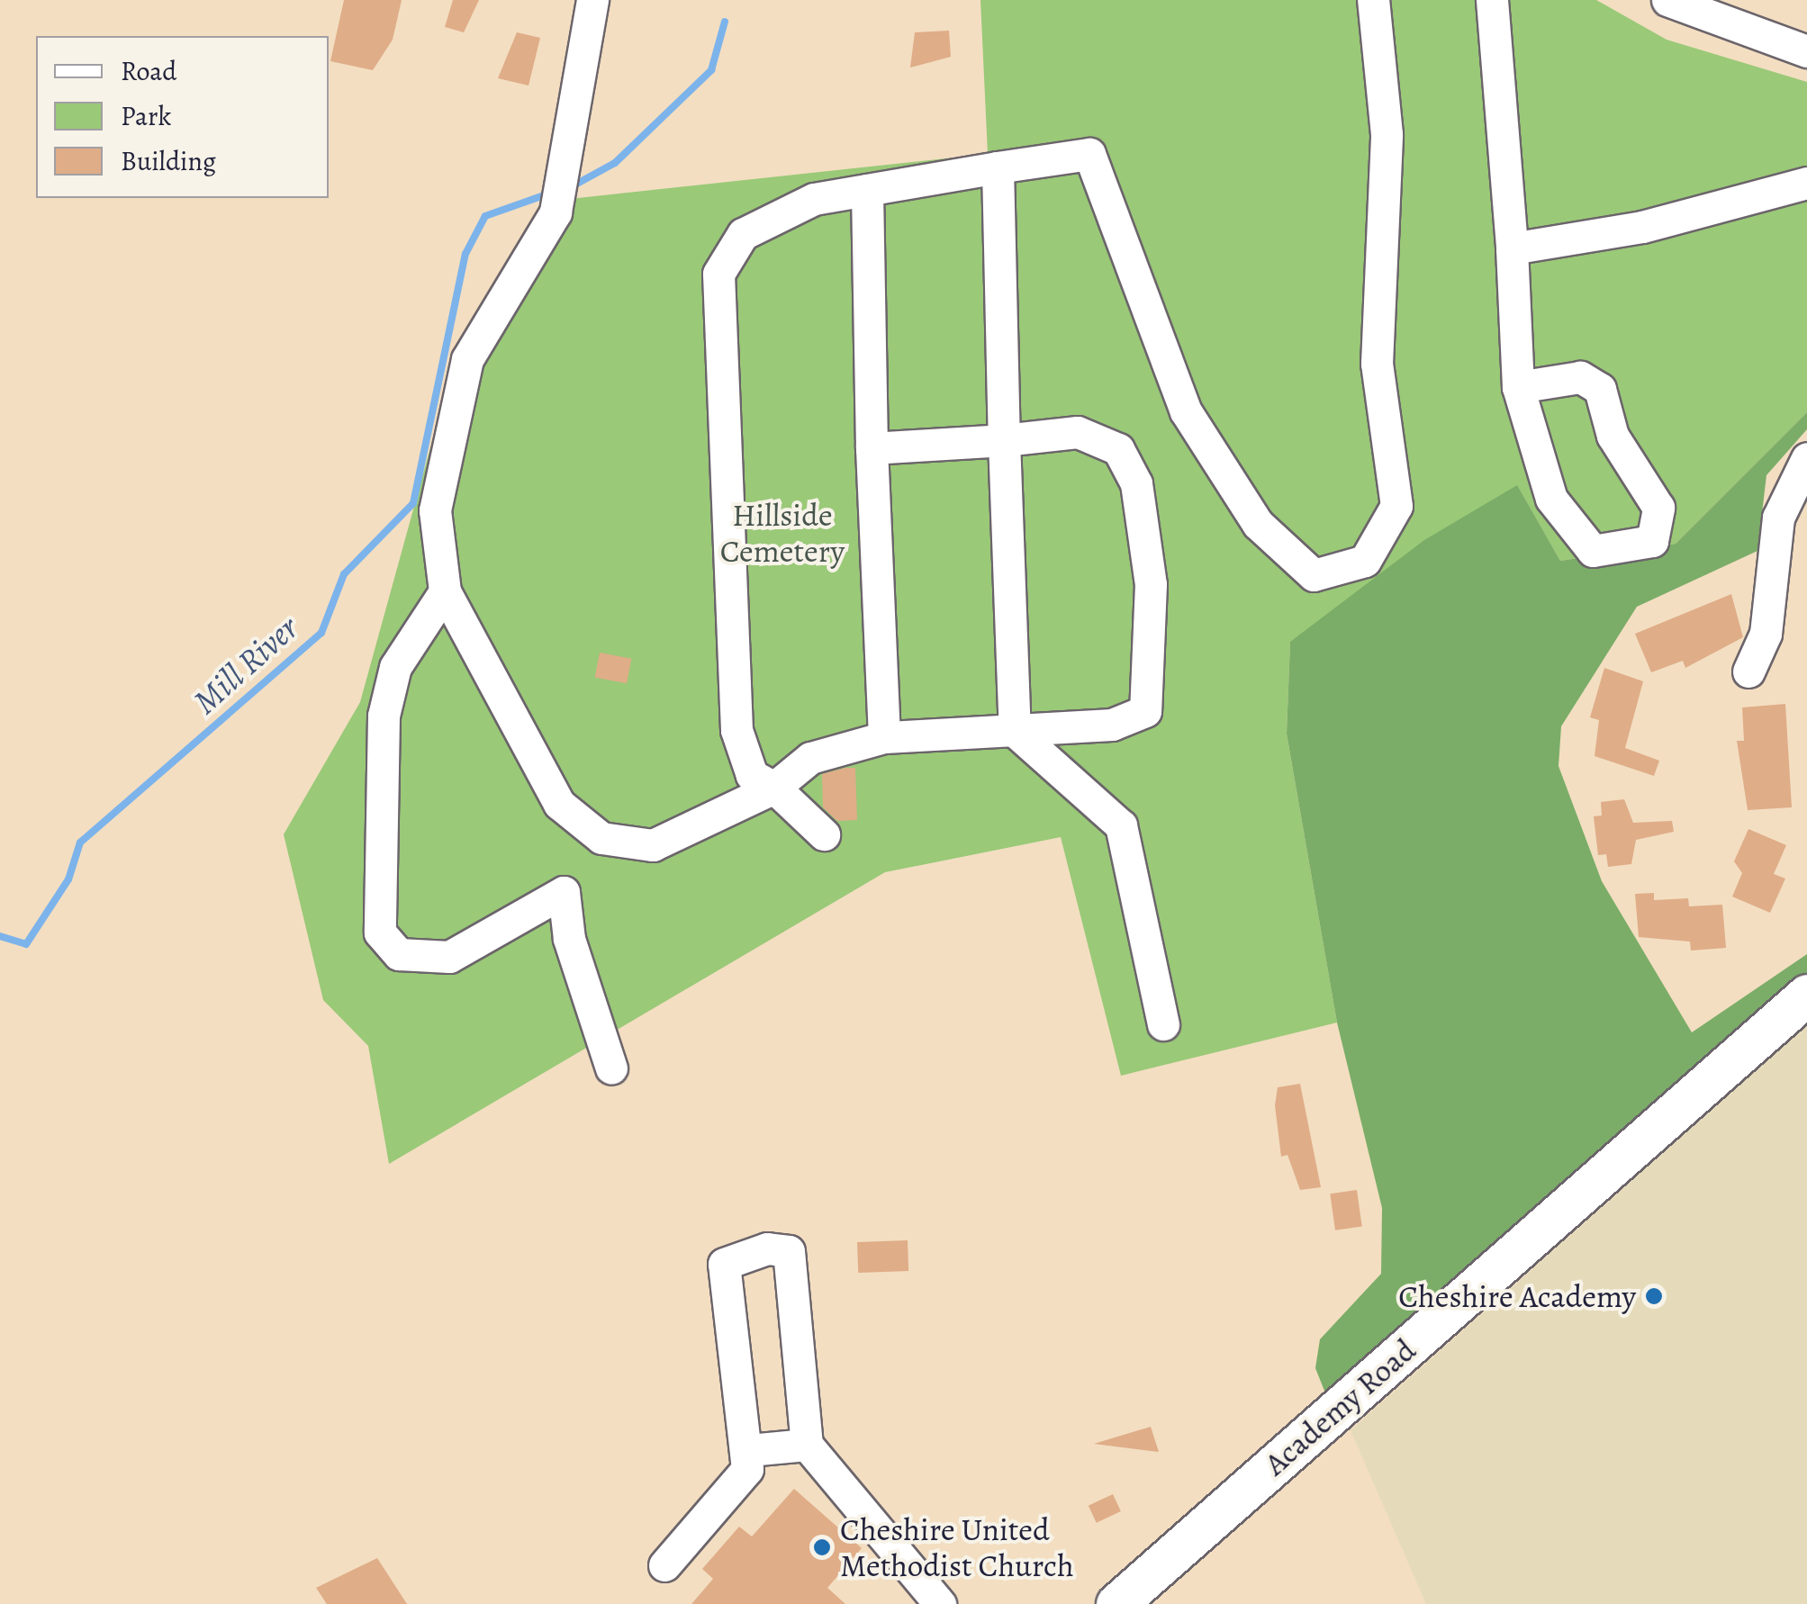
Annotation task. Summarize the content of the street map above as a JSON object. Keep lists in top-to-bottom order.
{
  "streets": {
    "main road": ["Academy Road"]
  },
  "water": ["Mill River"],
  "parks": ["Hillside Cemetery"],
  "places": ["Cheshire Academy", "Cheshire United Methodist Church"],
  "legend": ["Road", "Park", "Building"]
}
